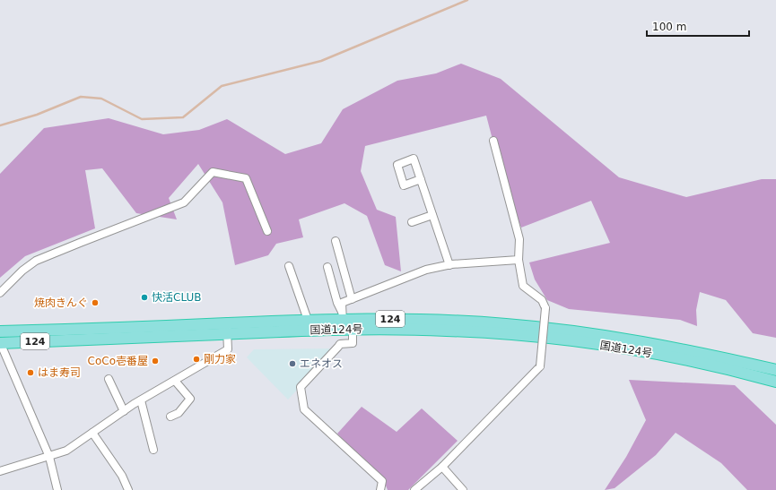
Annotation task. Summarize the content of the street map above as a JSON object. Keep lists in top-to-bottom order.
{
  "streets": {
    "highway": ["124", "国道124号"]
  },
  "places": [
    "快活CLUB",
    "焼肉きんぐ",
    "剛力家",
    "CoCo壱番屋",
    "エネオス",
    "はま寿司"
  ],
  "scale_bar": "100 m"
}
